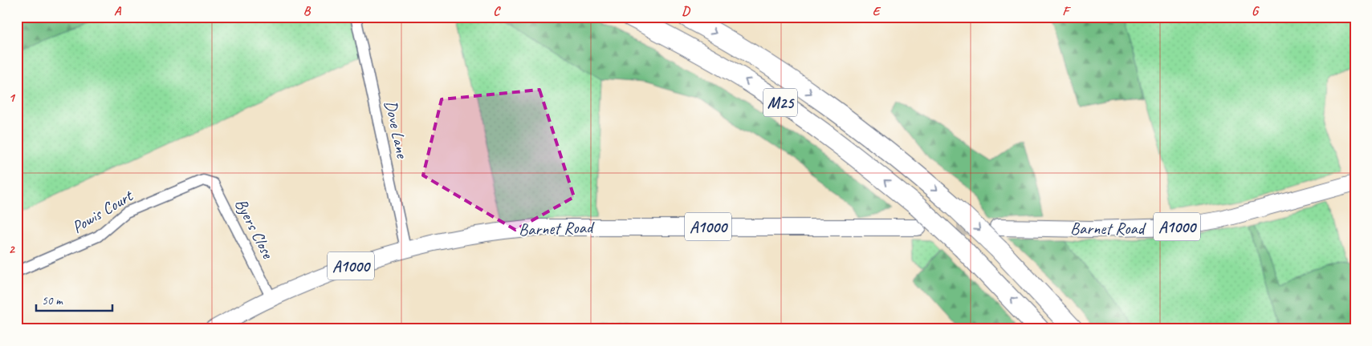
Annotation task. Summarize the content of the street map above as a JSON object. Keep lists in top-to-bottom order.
{
  "streets": {
    "highway": ["M25"],
    "main road": ["A1000", "Barnet Road"],
    "street": ["Dove Lane", "Powis Court", "Byers Close"]
  },
  "crossings": [
    ["Dove Lane", "Barnet Road"],
    ["Powis Court", "Byers Close"],
    ["Byers Close", "Barnet Road"]
  ],
  "scale_bar": "50 m",
  "grid": {
    "columns": [
      "A",
      "B",
      "C",
      "D",
      "E",
      "F",
      "G"
    ],
    "rows": ["1", "2"]
  }
}
